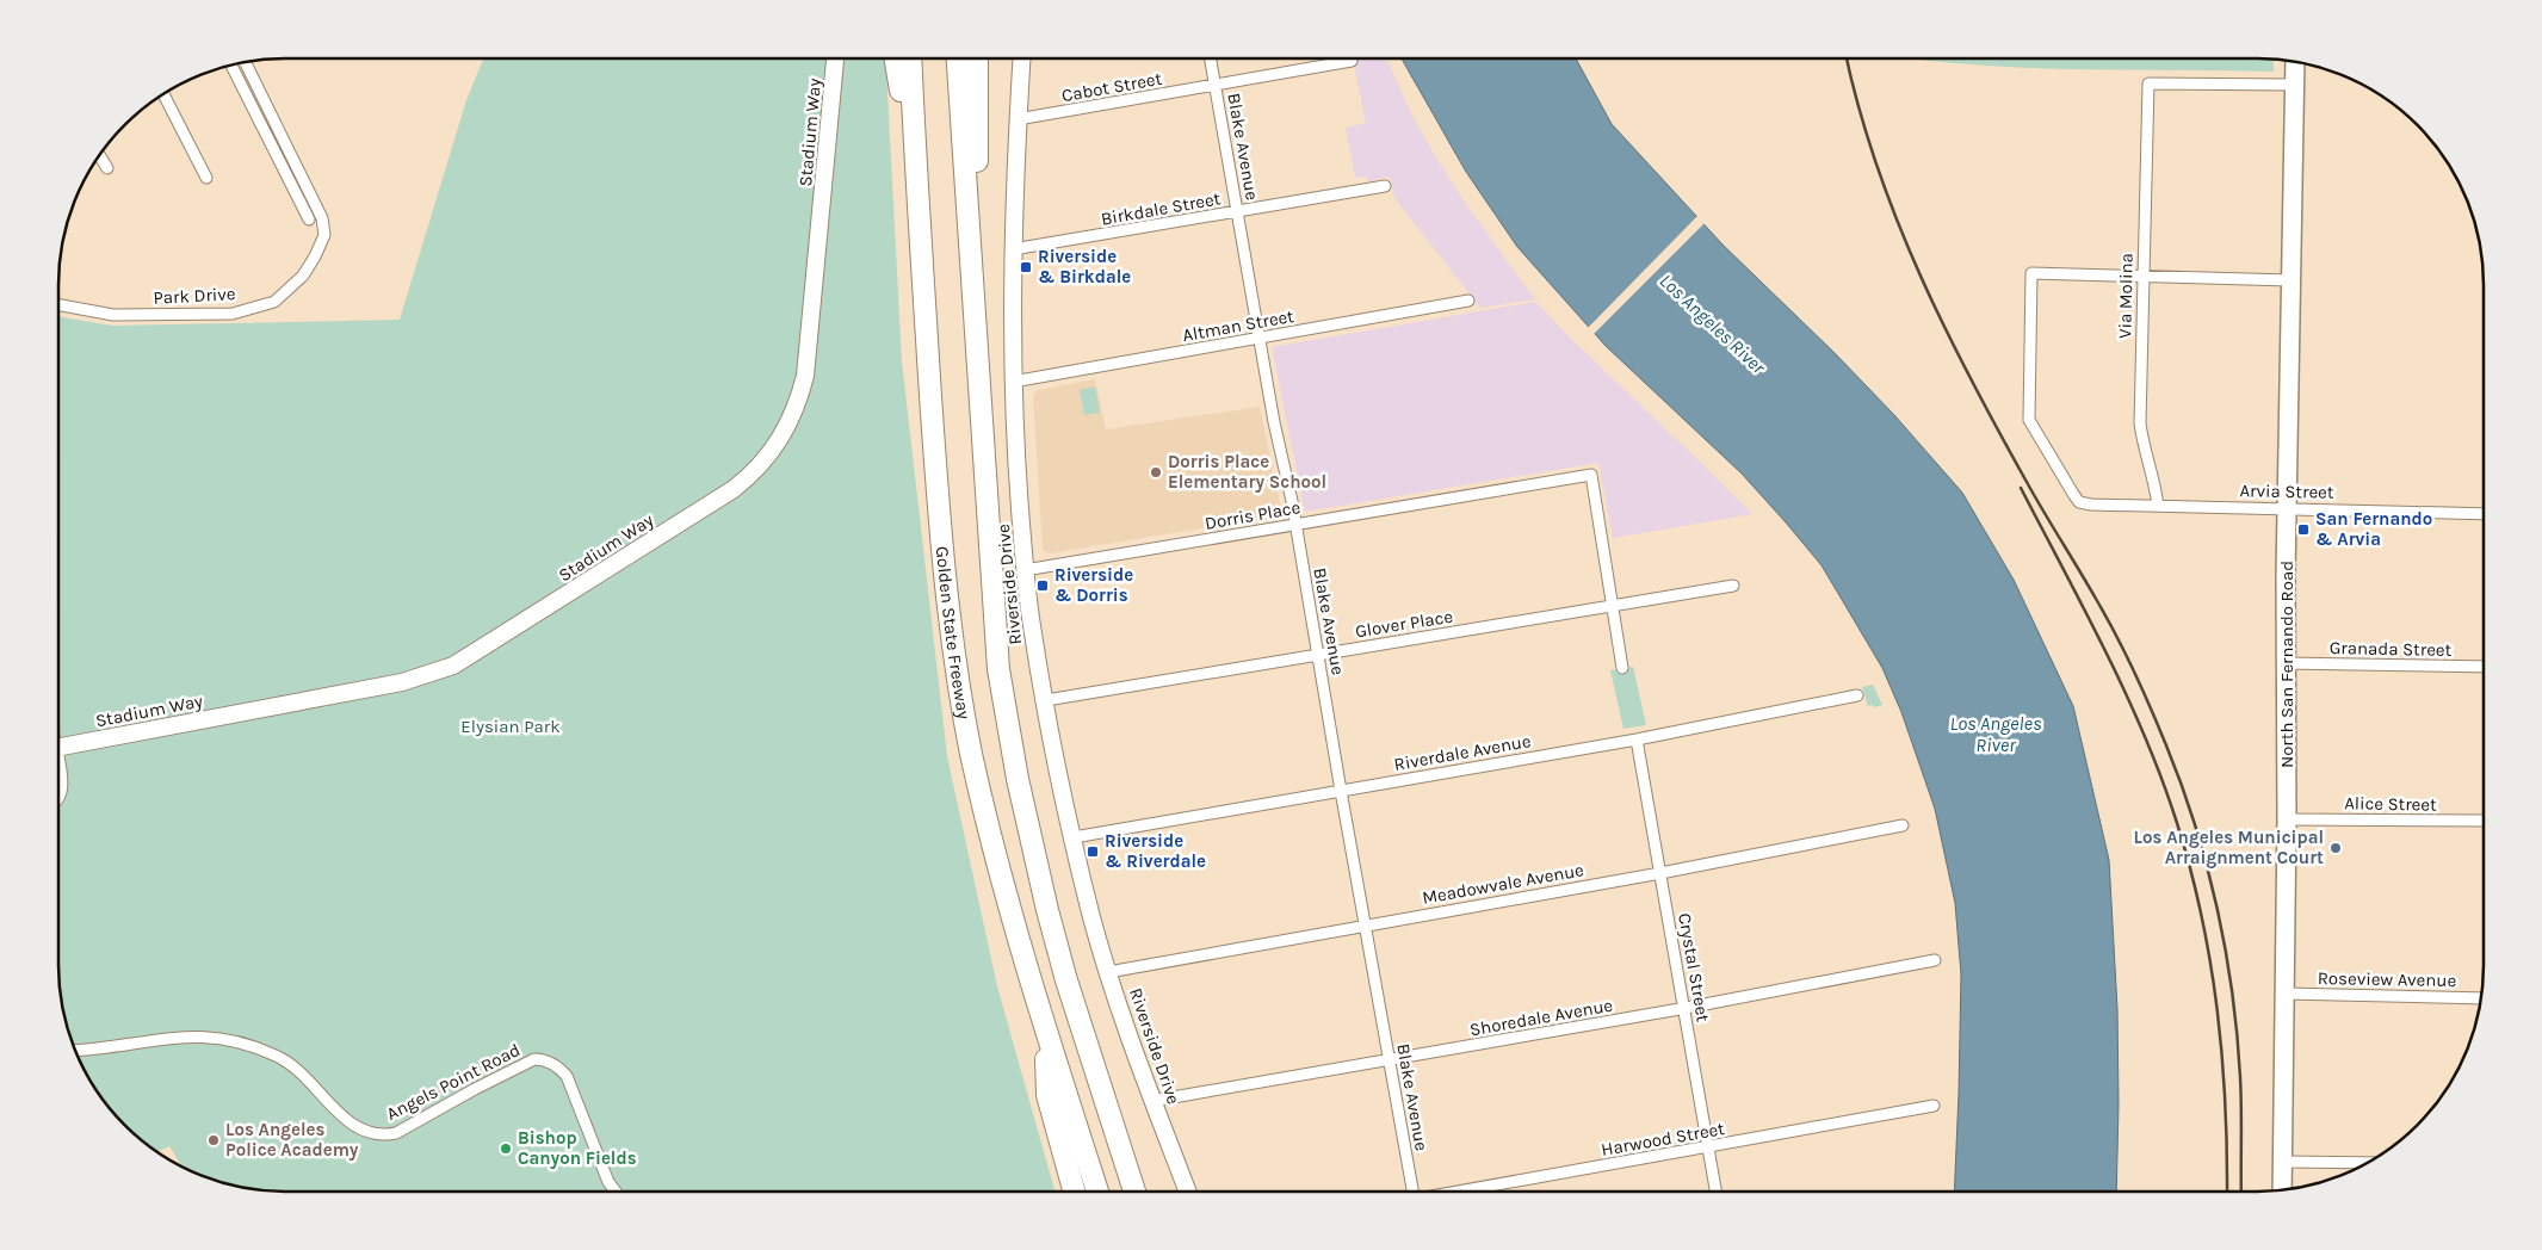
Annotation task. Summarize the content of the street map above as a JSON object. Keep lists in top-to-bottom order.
{
  "streets": {
    "highway": ["Golden State Freeway"],
    "main road": ["Stadium Way", "Riverside Drive", "North San Fernando Road"],
    "street": [
      "Cabot Street",
      "Blake Avenue",
      "Birkdale Street",
      "Park Drive",
      "Via Molina",
      "Altman Street",
      "Arvia Street",
      "Dorris Place",
      "Glover Place",
      "Granada Street",
      "Riverdale Avenue",
      "Alice Street",
      "Meadowvale Avenue",
      "Crystal Street",
      "Roseview Avenue",
      "Shoredale Avenue",
      "Angels Point Road",
      "Harwood Street"
    ]
  },
  "crossings": [
    ["Cabot Street", "Blake Avenue"],
    ["Cabot Street", "Riverside Drive"],
    ["Blake Avenue", "Birkdale Street"],
    ["Blake Avenue", "Altman Street"],
    ["Blake Avenue", "Dorris Place"],
    ["Blake Avenue", "Glover Place"],
    ["Blake Avenue", "Riverdale Avenue"],
    ["Blake Avenue", "Meadowvale Avenue"],
    ["Blake Avenue", "Shoredale Avenue"],
    ["Birkdale Street", "Riverside Drive"],
    ["Via Molina", "Arvia Street"],
    ["Via Molina", "North San Fernando Road"],
    ["Altman Street", "Riverside Drive"],
    ["Arvia Street", "North San Fernando Road"],
    ["Dorris Place", "Riverside Drive"],
    ["Dorris Place", "Glover Place"],
    ["Riverside Drive", "Glover Place"],
    ["Riverside Drive", "Riverdale Avenue"],
    ["Riverside Drive", "Meadowvale Avenue"],
    ["Riverside Drive", "Shoredale Avenue"],
    ["Granada Street", "North San Fernando Road"],
    ["North San Fernando Road", "Alice Street"],
    ["North San Fernando Road", "Roseview Avenue"],
    ["Riverdale Avenue", "Crystal Street"],
    ["Meadowvale Avenue", "Crystal Street"],
    ["Crystal Street", "Shoredale Avenue"],
    ["Crystal Street", "Harwood Street"]
  ],
  "water": ["Los Angeles River"],
  "parks": ["Elysian Park"],
  "places": {
    "transit": [
      "Riverside & Birkdale",
      "San Fernando & Arvia",
      "Riverside & Dorris",
      "Riverside & Riverdale"
    ],
    "other": [
      "Dorris Place Elementary School",
      "Los Angeles Municipal Arraignment Court",
      "Los Angeles Police Academy",
      "Bishop Canyon Fields"
    ]
  }
}
